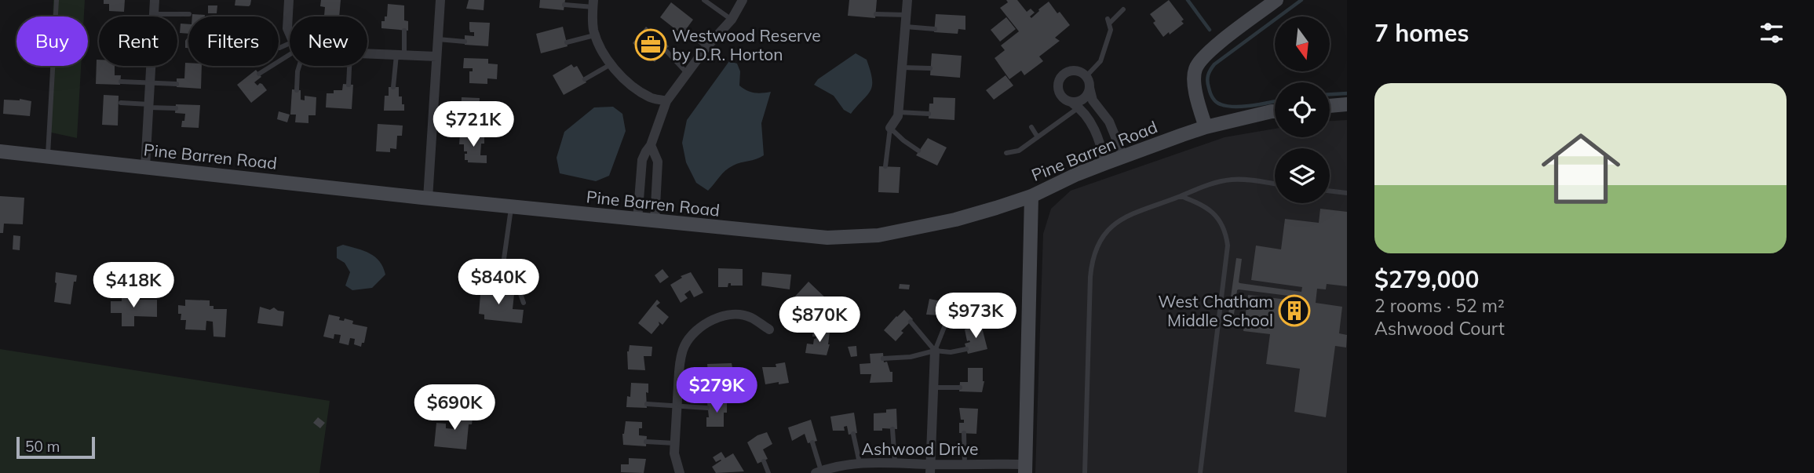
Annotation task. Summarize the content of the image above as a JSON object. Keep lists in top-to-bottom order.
{
  "streets": {
    "main road": ["Pine Barren Road"],
    "street": ["Ashwood Drive"]
  },
  "places": {
    "office": ["Westwood Reserve by D.R. Horton"],
    "building": ["West Chatham Middle School"]
  },
  "scale_bar": "50 m",
  "north": "bottom",
  "page": {
    "heading": "7 homes",
    "chip": [
      "Buy",
      "Rent",
      "Filters",
      "New"
    ],
    "list": [
      {
        "name": "$279,000",
        "note": "2 rooms · 52 m² · Ashwood Court"
      }
    ],
    "price": [
      "$721K",
      "$840K",
      "$418K",
      "$973K",
      "$870K",
      "$279K",
      "$690K"
    ],
    "scale": "50 m"
  }
}
